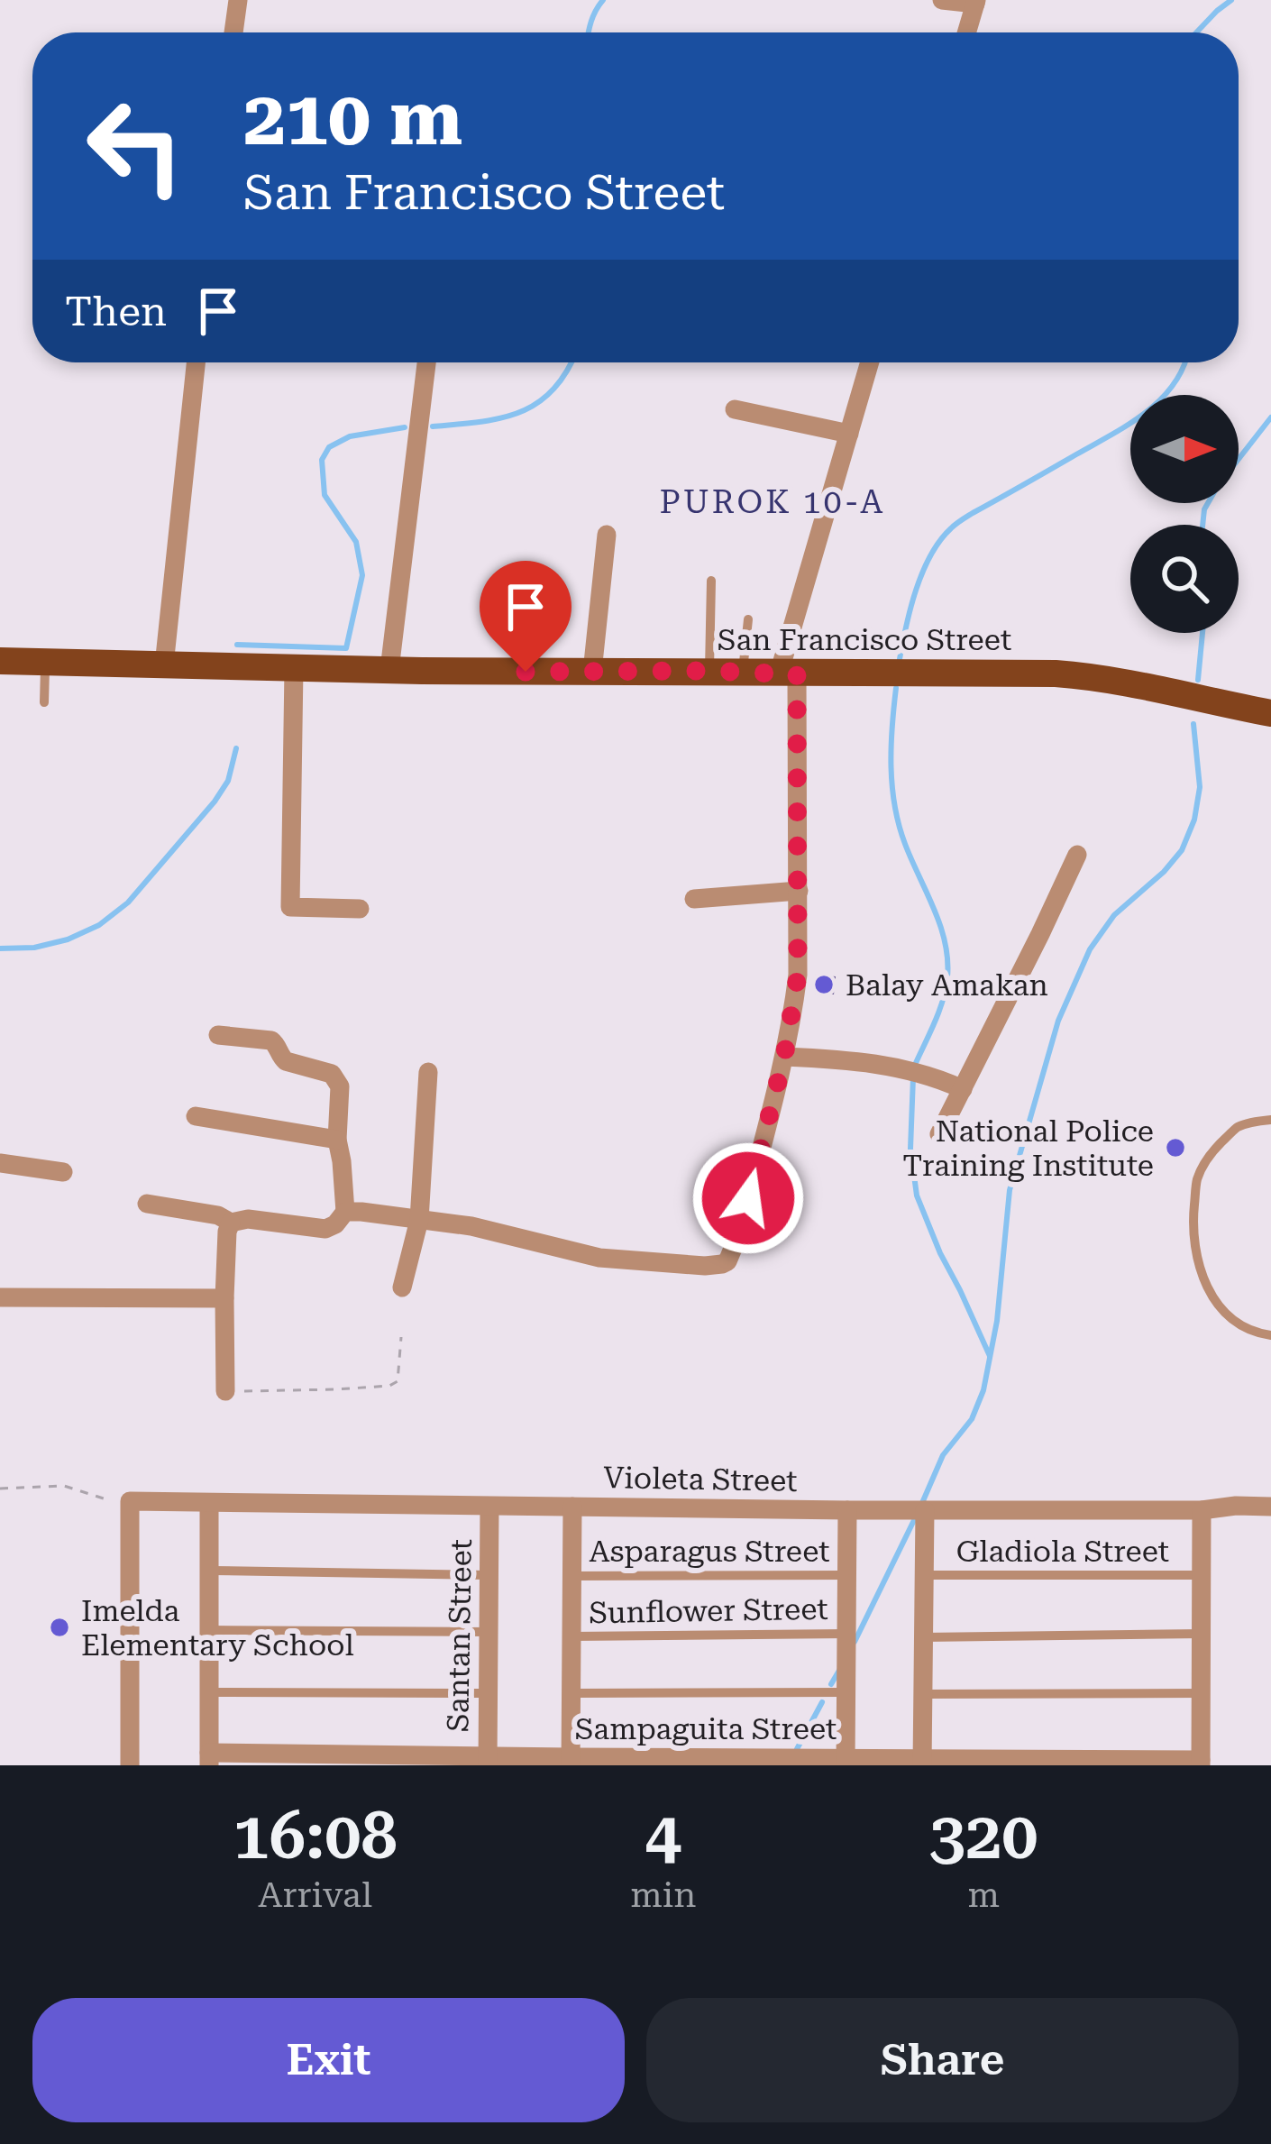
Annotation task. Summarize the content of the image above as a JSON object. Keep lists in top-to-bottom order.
{
  "streets": {
    "main road": ["San Francisco Street"],
    "street": ["Violeta Street", "Santan Street", "Sampaguita Street"],
    "lane": ["Asparagus Street", "Gladiola Street", "Sunflower Street"]
  },
  "crossings": [
    ["Violeta Street", "Santan Street"],
    ["Santan Street", "Sampaguita Street"]
  ],
  "districts": ["PUROK 10-A"],
  "places": ["Balay Amakan", "National Police Training Institute", "Imelda Elementary School"],
  "north": "right",
  "page": {
    "turn": ["210 m", "San Francisco Street"],
    "then": "Then",
    "eta": [
      "16:08",
      "Arrival",
      "4",
      "min",
      "320",
      "m"
    ],
    "buttons": ["Exit", "Share"]
  }
}
